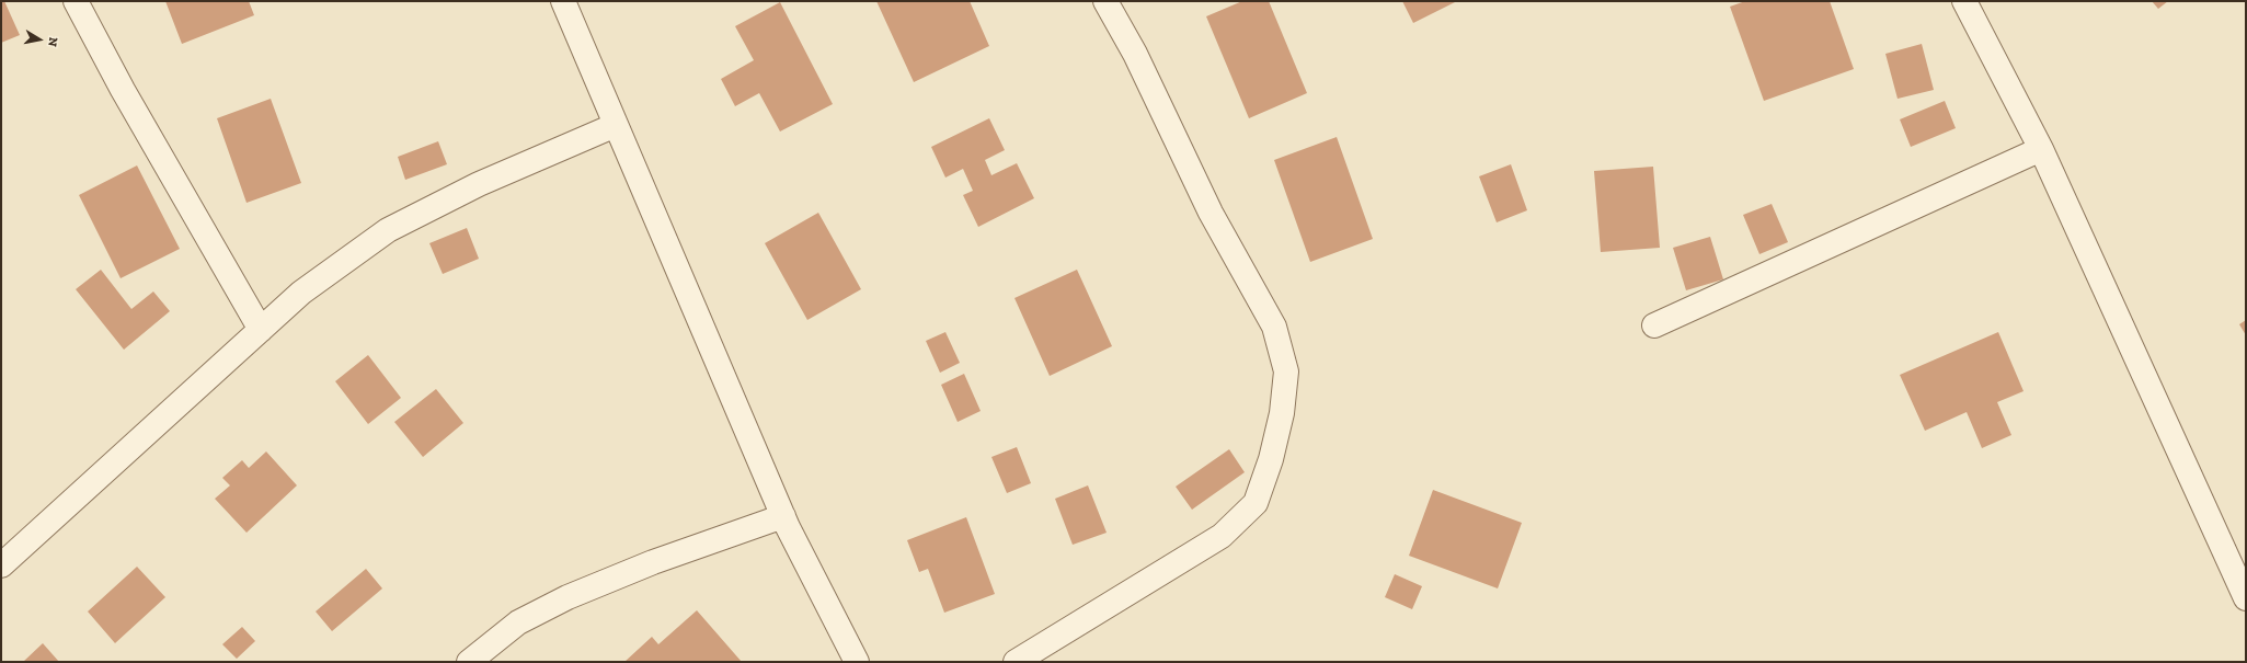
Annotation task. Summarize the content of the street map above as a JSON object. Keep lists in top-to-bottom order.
{
  "north": "right"
}
